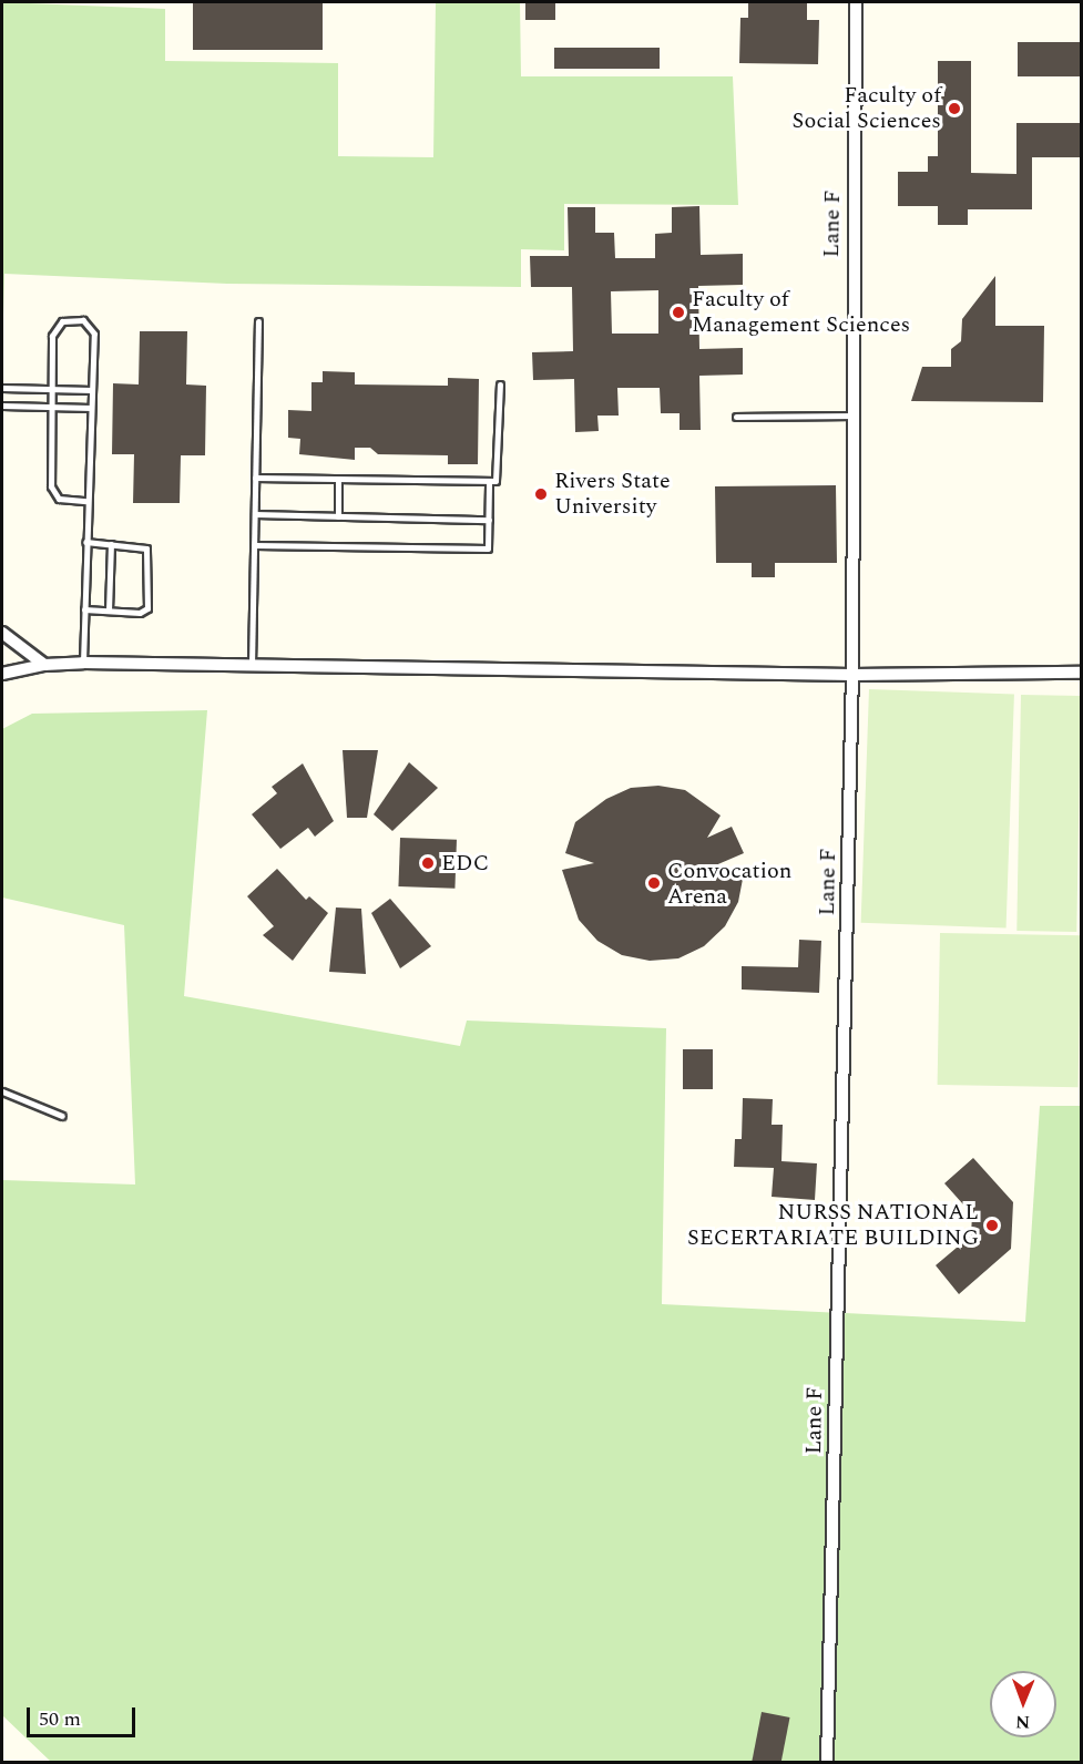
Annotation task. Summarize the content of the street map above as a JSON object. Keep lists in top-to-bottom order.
{
  "streets": {
    "street": ["Lane F"]
  },
  "places": [
    "Faculty of Social Sciences",
    "Faculty of Management Sciences",
    "Rivers State University",
    "EDC",
    "Convocation Arena",
    "NURSS NATIONAL SECERTARIATE BUILDING"
  ],
  "scale_bar": "50 m",
  "north": "bottom"
}
